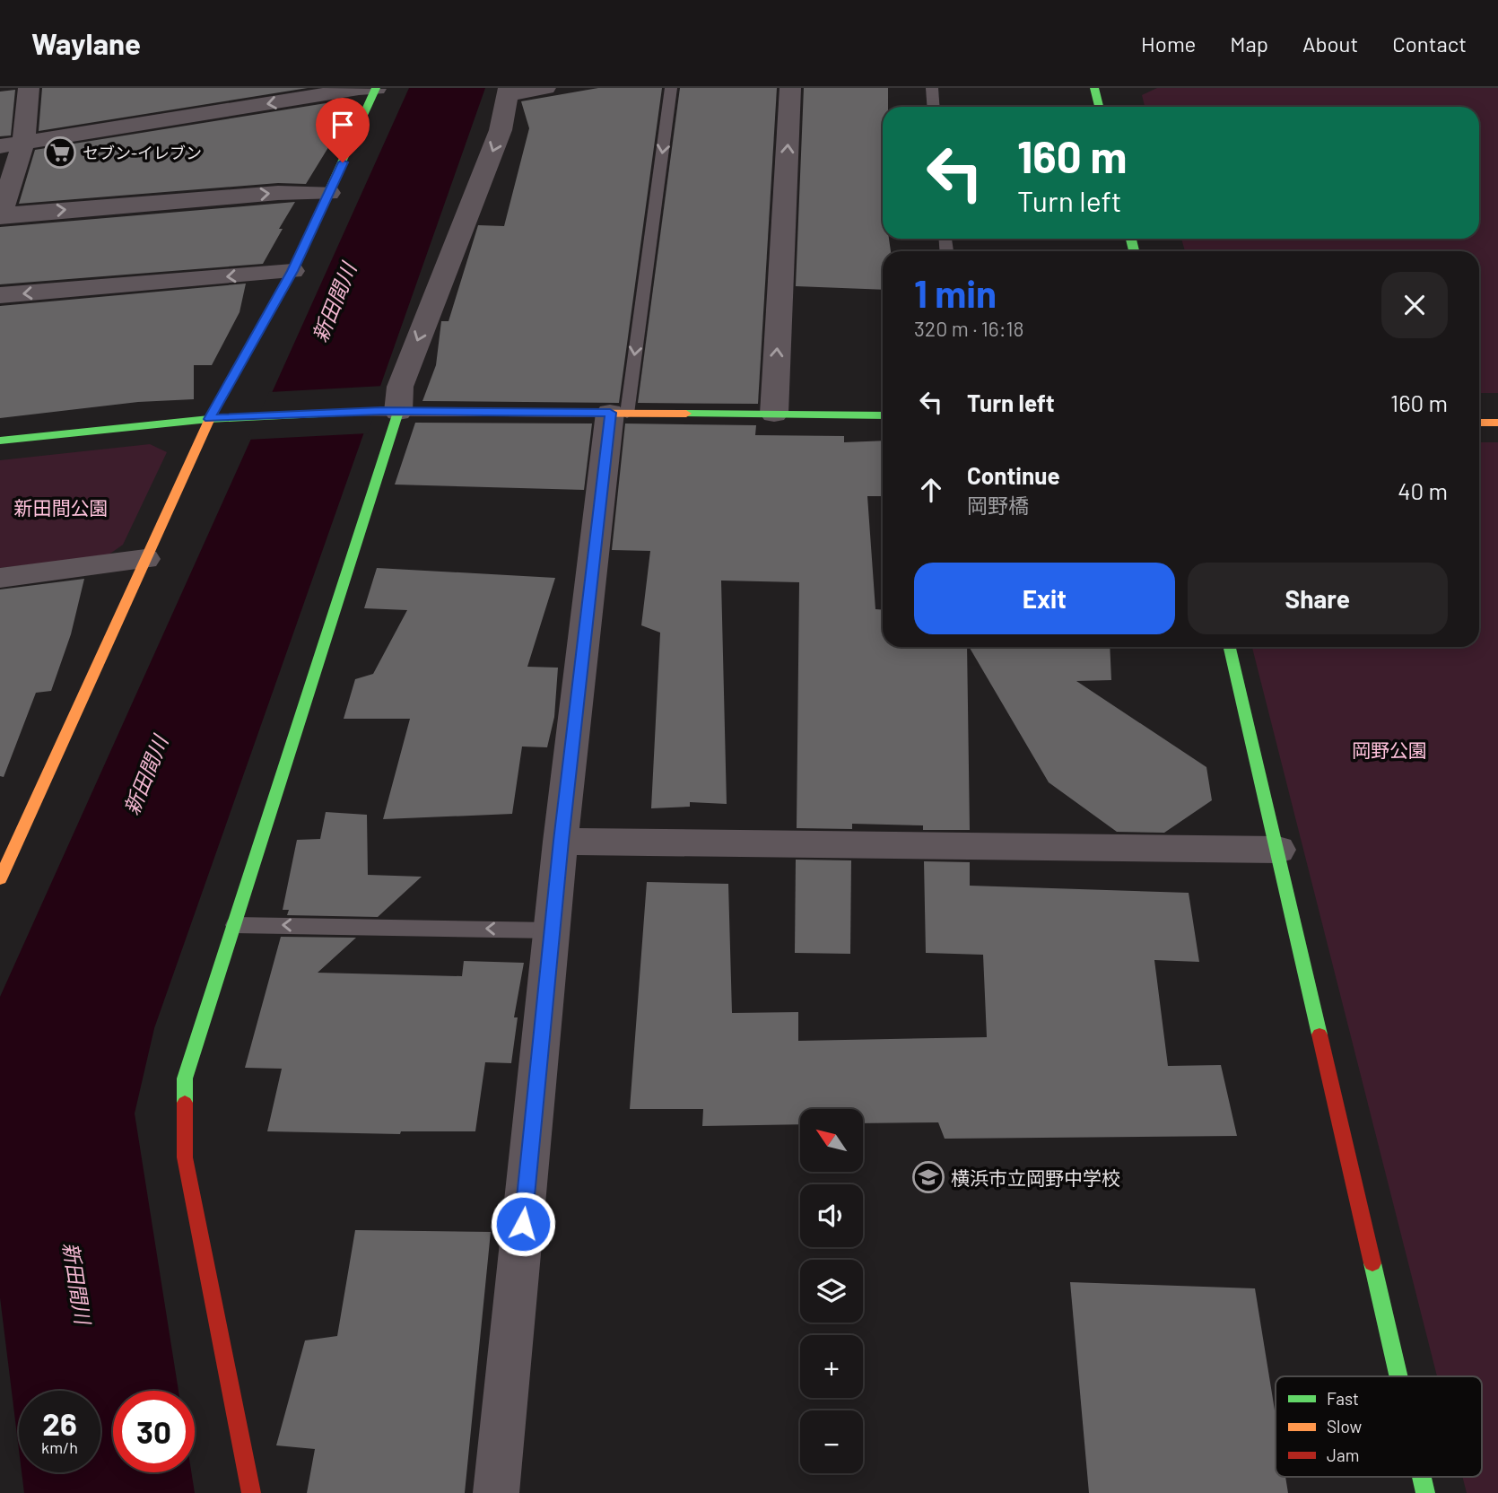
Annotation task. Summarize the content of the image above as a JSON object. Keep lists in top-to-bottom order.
{
  "water": ["新田間川"],
  "parks": ["新田間公園", "岡野公園"],
  "places": {
    "supermarket": ["セブン-イレブン"],
    "school or university": ["横浜市立岡野中学校"]
  },
  "legend": ["Fast", "Slow", "Jam"],
  "north": "top left",
  "page": {
    "header": "Waylane",
    "nav": [
      "Home",
      "Map",
      "About",
      "Contact"
    ],
    "turn": ["160 m", "Turn left"],
    "heading": ["1 min", "320 m · 16:18"],
    "list": [
      {
        "name": "Turn left",
        "value": "160 m"
      },
      {
        "name": "Continue",
        "note": "岡野橋",
        "value": "40 m"
      }
    ],
    "buttons": ["Exit", "Share"],
    "map_buttons": ["+", "−"],
    "speed": "26 km/h",
    "limit": "30"
  }
}
